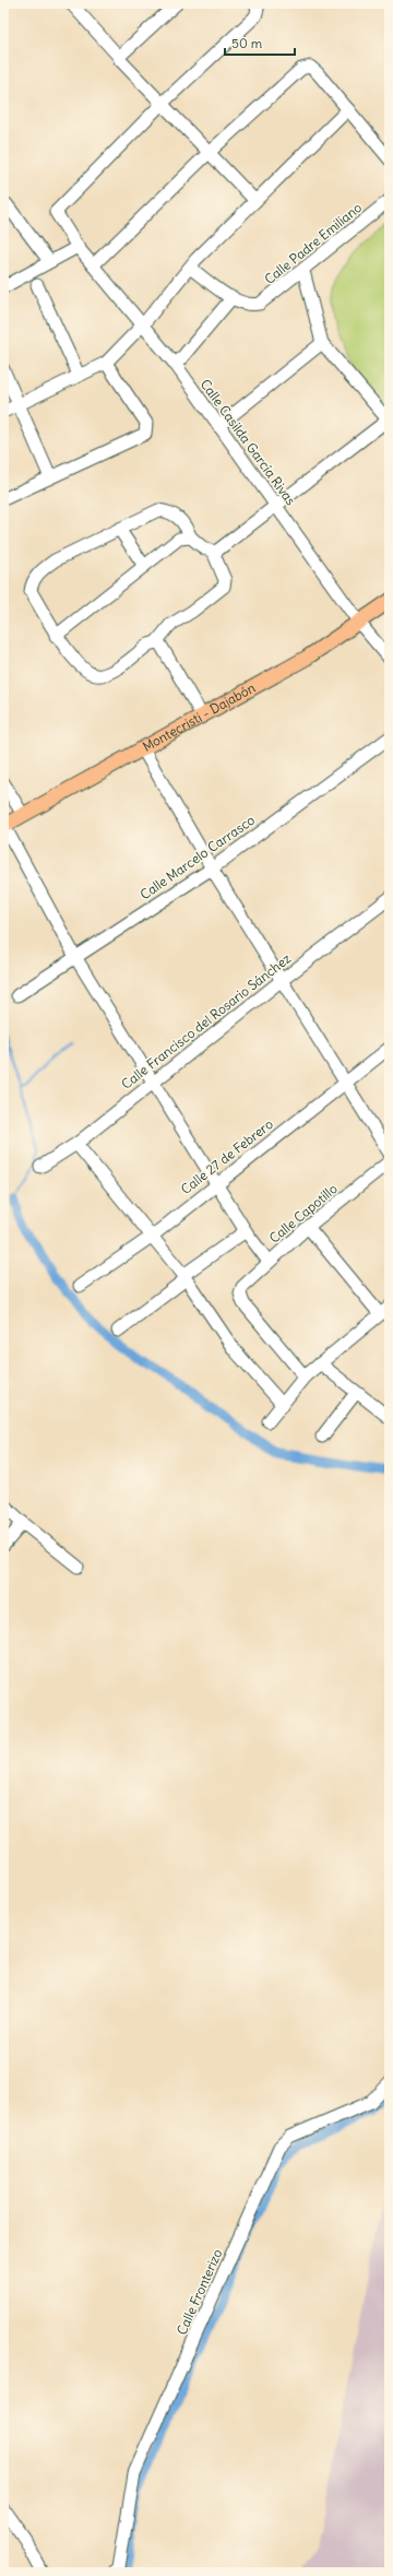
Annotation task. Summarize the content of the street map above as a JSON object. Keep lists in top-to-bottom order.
{
  "streets": {
    "main road": ["Montecristi - Dajabón"],
    "street": [
      "Calle Padre Emiliano",
      "Calle Casilda García Rivas",
      "Calle Marcelo Carrasco",
      "Calle Francisco del Rosario Sánchez",
      "Calle 27 de Febrero",
      "Calle Capotillo",
      "Calle Fronterizo"
    ]
  },
  "crossings": [
    ["Calle Casilda García Rivas", "Montecristi - Dajabón"]
  ],
  "scale_bar": "50 m"
}
